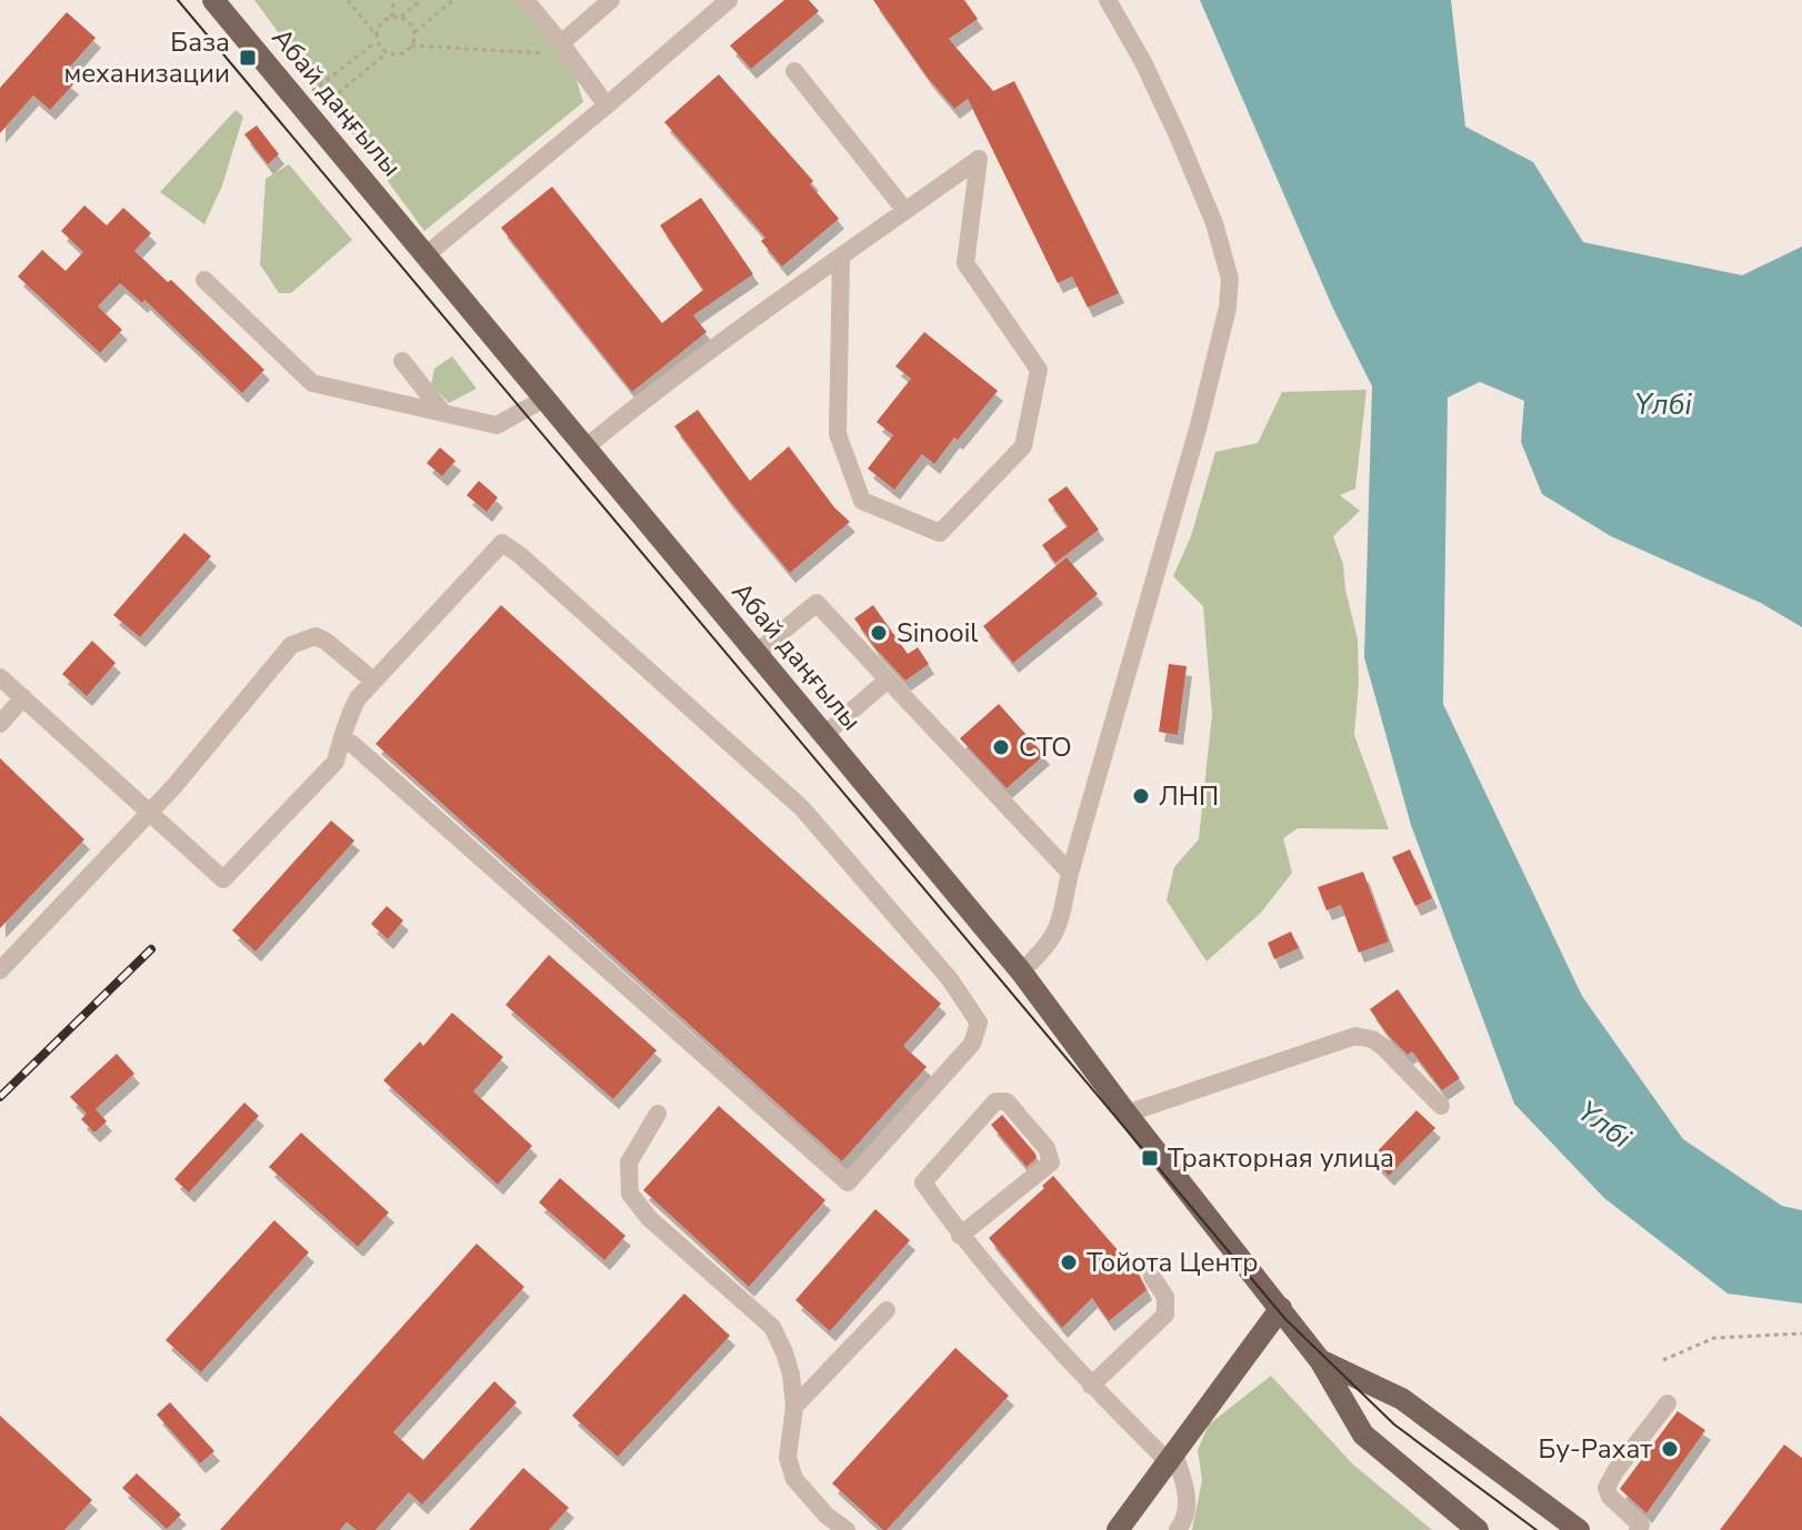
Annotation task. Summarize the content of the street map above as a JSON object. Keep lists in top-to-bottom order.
{
  "streets": {
    "main road": ["Абай даңғылы"]
  },
  "water": ["Үлбі"],
  "places": {
    "transit": ["База механизации", "Тракторная улица"],
    "other": [
      "Sinooil",
      "СТО",
      "ЛНП",
      "Тойота Центр",
      "Бу-Рахат"
    ]
  }
}
